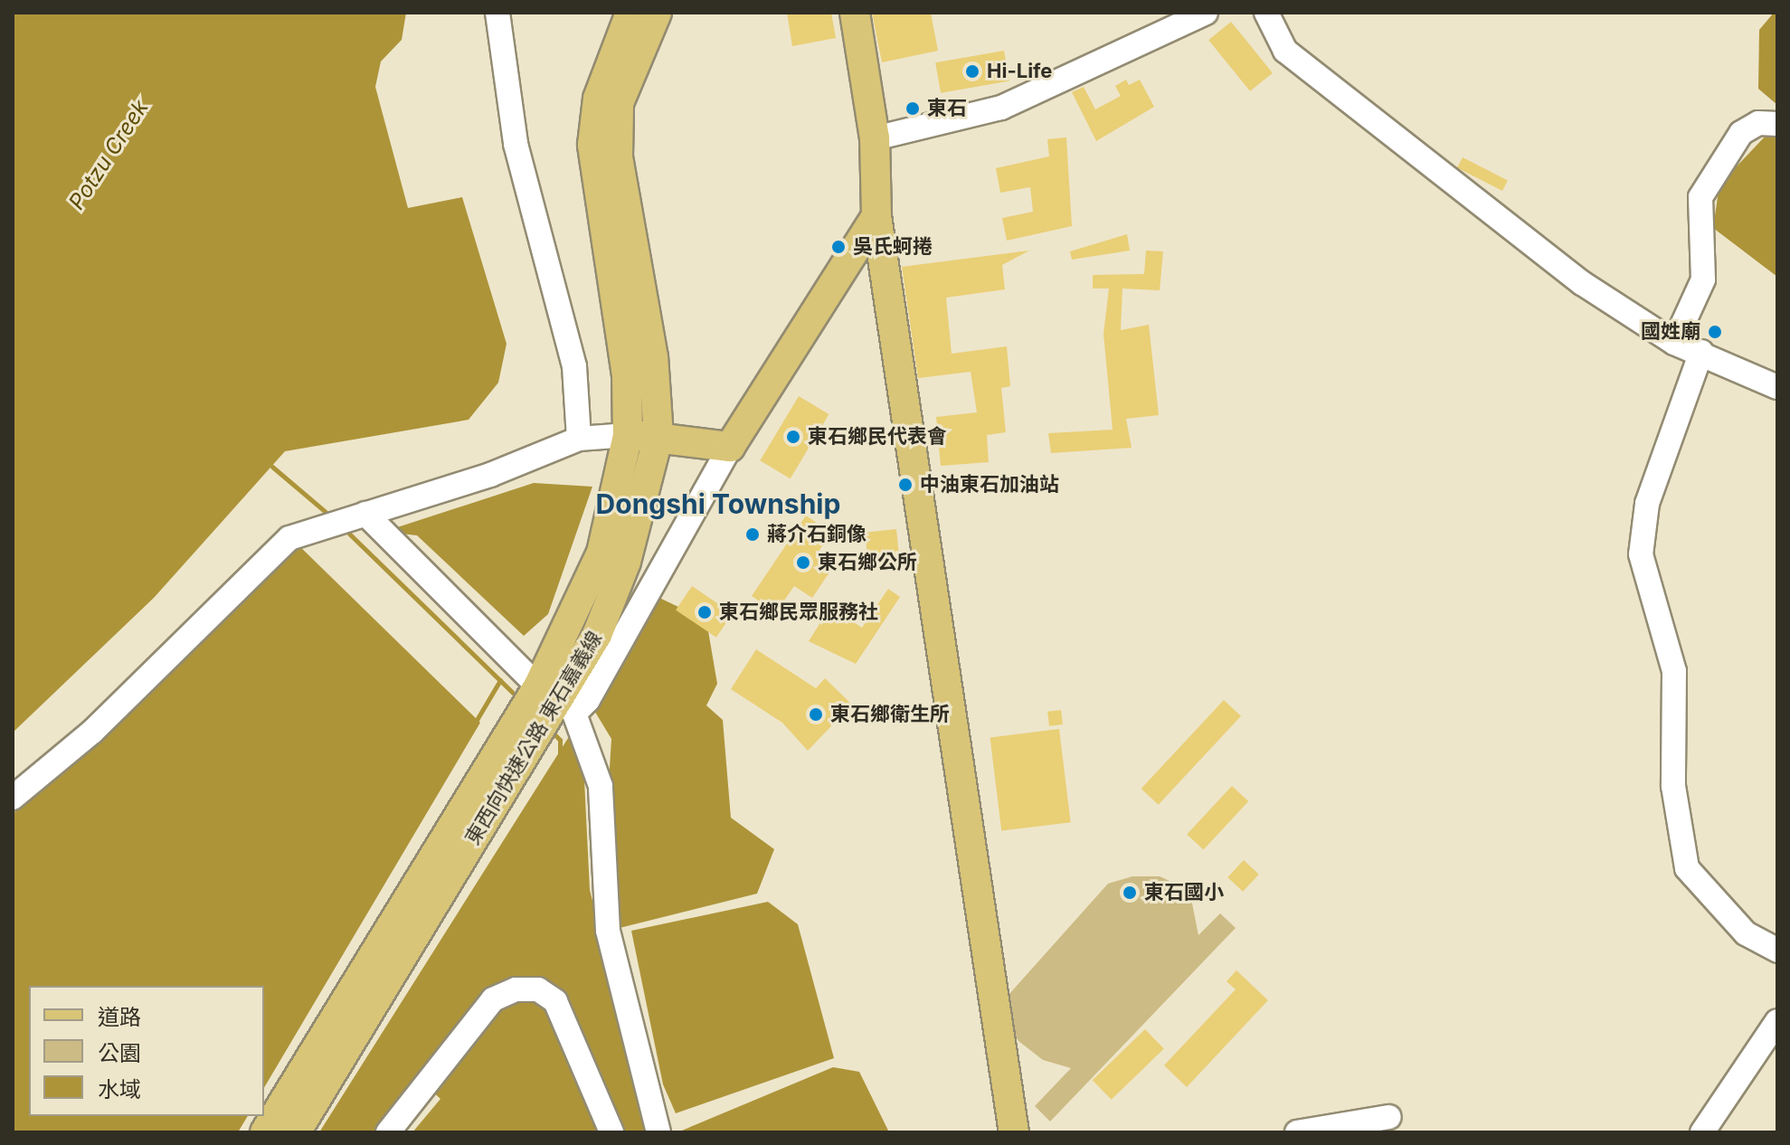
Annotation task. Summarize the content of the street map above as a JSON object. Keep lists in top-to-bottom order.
{
  "streets": {
    "main road": ["東西向快速公路 東石嘉義線"]
  },
  "districts": ["Dongshi Township"],
  "water": ["Potzu Creek"],
  "places": [
    "Hi-Life",
    "東石",
    "吳氏蚵捲",
    "國姓廟",
    "東石鄉民代表會",
    "中油東石加油站",
    "蔣介石銅像",
    "東石鄉公所",
    "東石鄉民眾服務社",
    "東石鄉衛生所",
    "東石國小"
  ],
  "legend": ["道路", "公園", "水域"]
}
